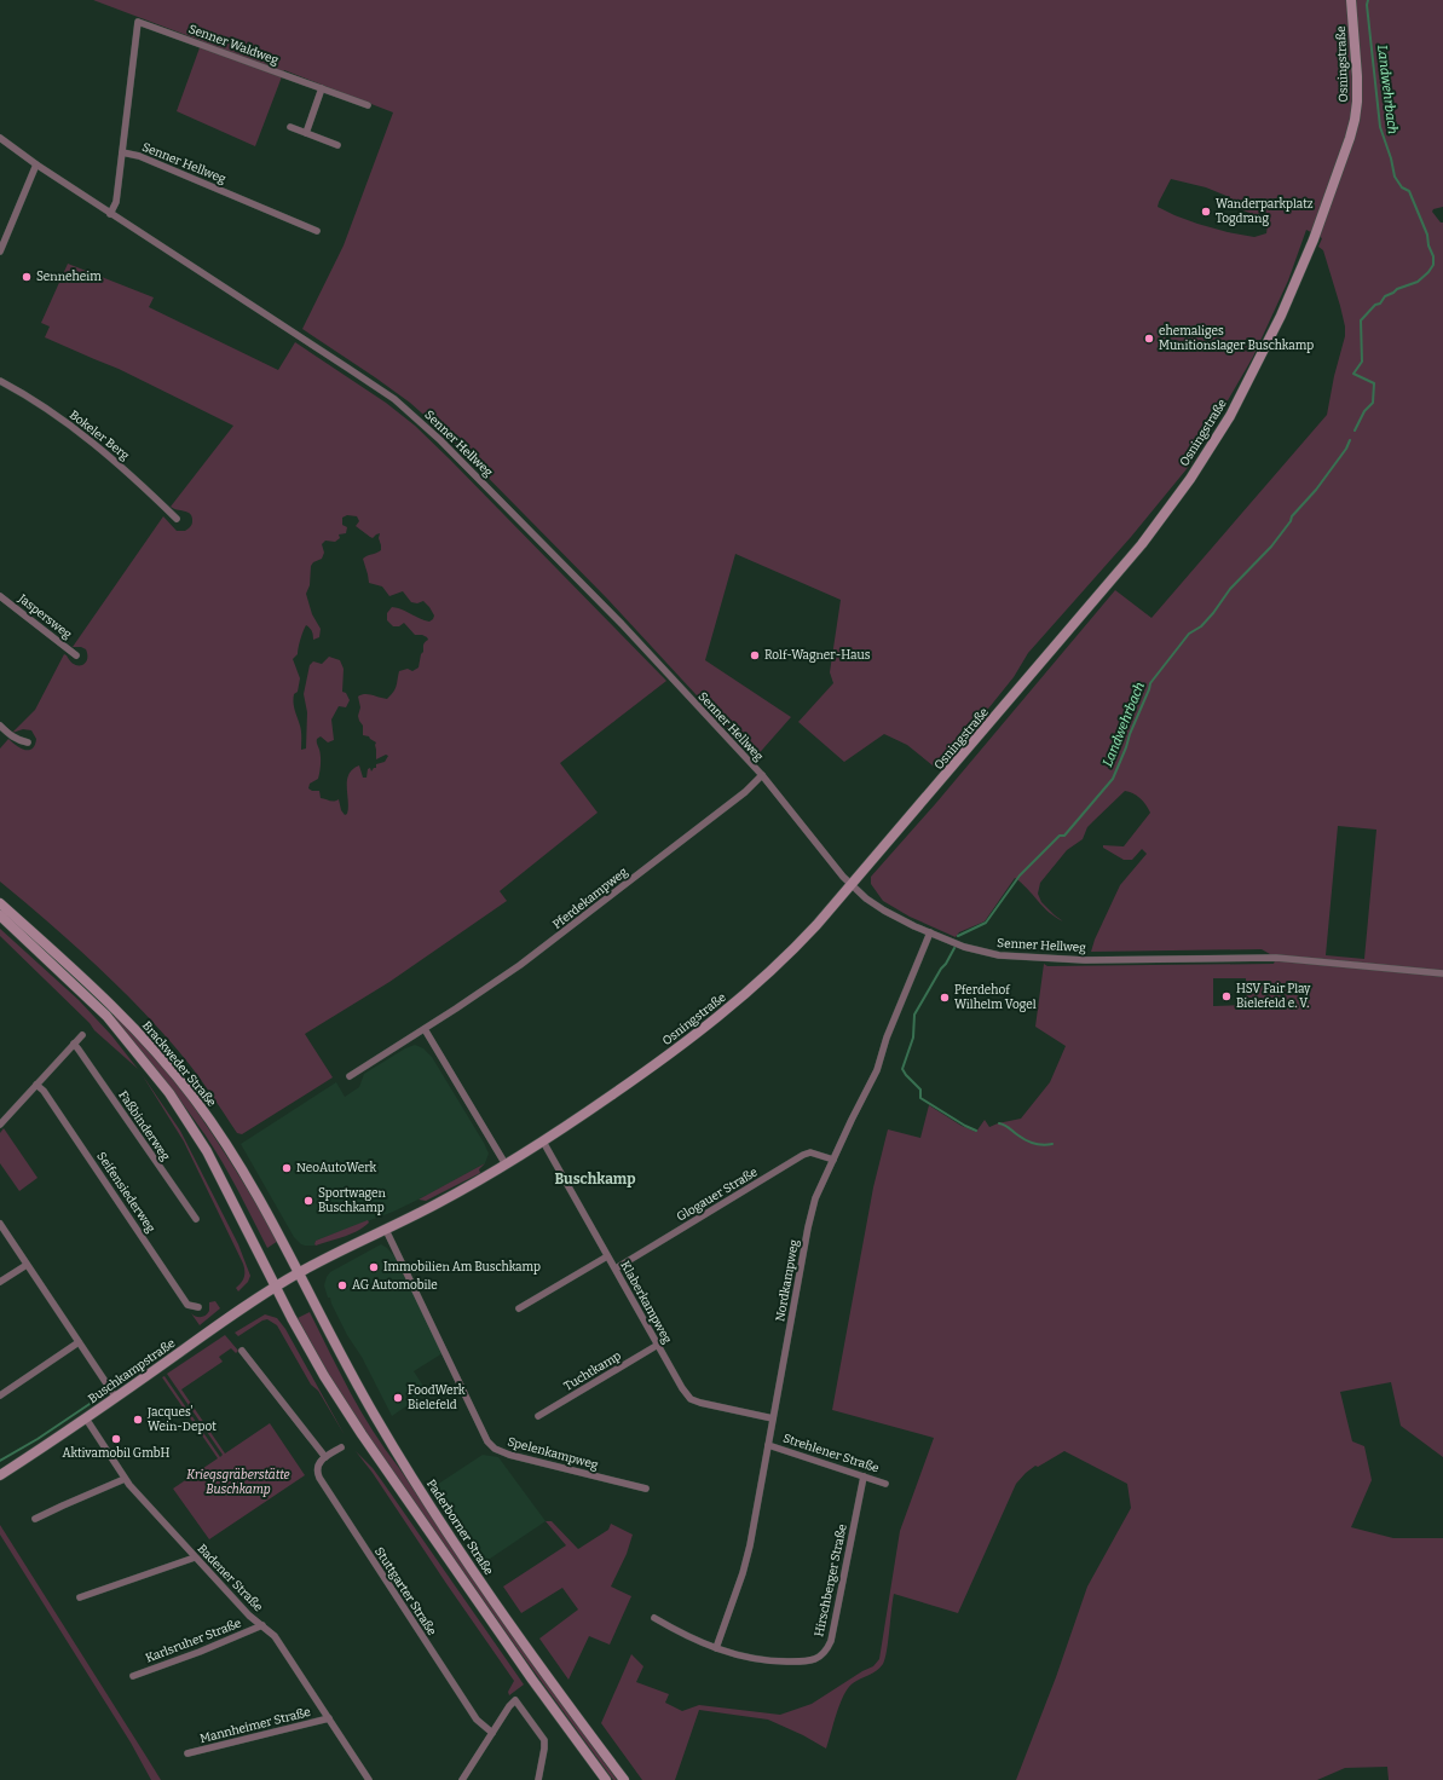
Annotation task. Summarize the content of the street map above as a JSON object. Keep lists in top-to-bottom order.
{
  "streets": {
    "main road": [
      "Osningstraße",
      "Brackweder Straße",
      "Buschkampstraße",
      "Paderborner Straße"
    ],
    "street": [
      "Senner Waldweg",
      "Senner Hellweg",
      "Bokeler Berg",
      "Jaspersweg",
      "Pferdekampweg",
      "Faßbinderweg",
      "Seifensiederweg",
      "Glogauer Straße",
      "Nordkampweg",
      "Klaberkampweg",
      "Tuchtkamp",
      "Spelenkampweg",
      "Strehlener Straße",
      "Badener Straße",
      "Hirschberger Straße",
      "Stuttgarter Straße",
      "Karlsruher Straße",
      "Mannheimer Straße"
    ]
  },
  "crossings": [
    ["Senner Waldweg", "Senner Hellweg"],
    ["Osningstraße", "Senner Hellweg"],
    ["Osningstraße", "Brackweder Straße"],
    ["Osningstraße", "Klaberkampweg"],
    ["Osningstraße", "Buschkampstraße"],
    ["Osningstraße", "Spelenkampweg"],
    ["Osningstraße", "Paderborner Straße"],
    ["Senner Hellweg", "Pferdekampweg"],
    ["Senner Hellweg", "Nordkampweg"],
    ["Brackweder Straße", "Buschkampstraße"],
    ["Brackweder Straße", "Paderborner Straße"],
    ["Glogauer Straße", "Nordkampweg"],
    ["Glogauer Straße", "Klaberkampweg"],
    ["Nordkampweg", "Klaberkampweg"],
    ["Nordkampweg", "Strehlener Straße"],
    ["Nordkampweg", "Hirschberger Straße"],
    ["Klaberkampweg", "Tuchtkamp"],
    ["Buschkampstraße", "Paderborner Straße"],
    ["Buschkampstraße", "Badener Straße"],
    ["Strehlener Straße", "Hirschberger Straße"],
    ["Badener Straße", "Karlsruher Straße"],
    ["Badener Straße", "Mannheimer Straße"]
  ],
  "districts": ["Buschkamp"],
  "water": ["Landwehrbach"],
  "parks": ["Kriegsgräberstätte Buschkamp"],
  "places": [
    "Wanderparkplatz Togdrang",
    "Senneheim",
    "ehemaliges Munitionslager Buschkamp",
    "Rolf-Wagner-Haus",
    "HSV Fair Play Bielefeld e. V.",
    "Pferdehof Wilhelm Vogel",
    "NeoAutoWerk",
    "Sportwagen Buschkamp",
    "Immobilien Am Buschkamp",
    "AG Automobile",
    "FoodWerk Bielefeld",
    "Jacques' Wein-Depot",
    "Aktivamobil GmbH"
  ]
}
